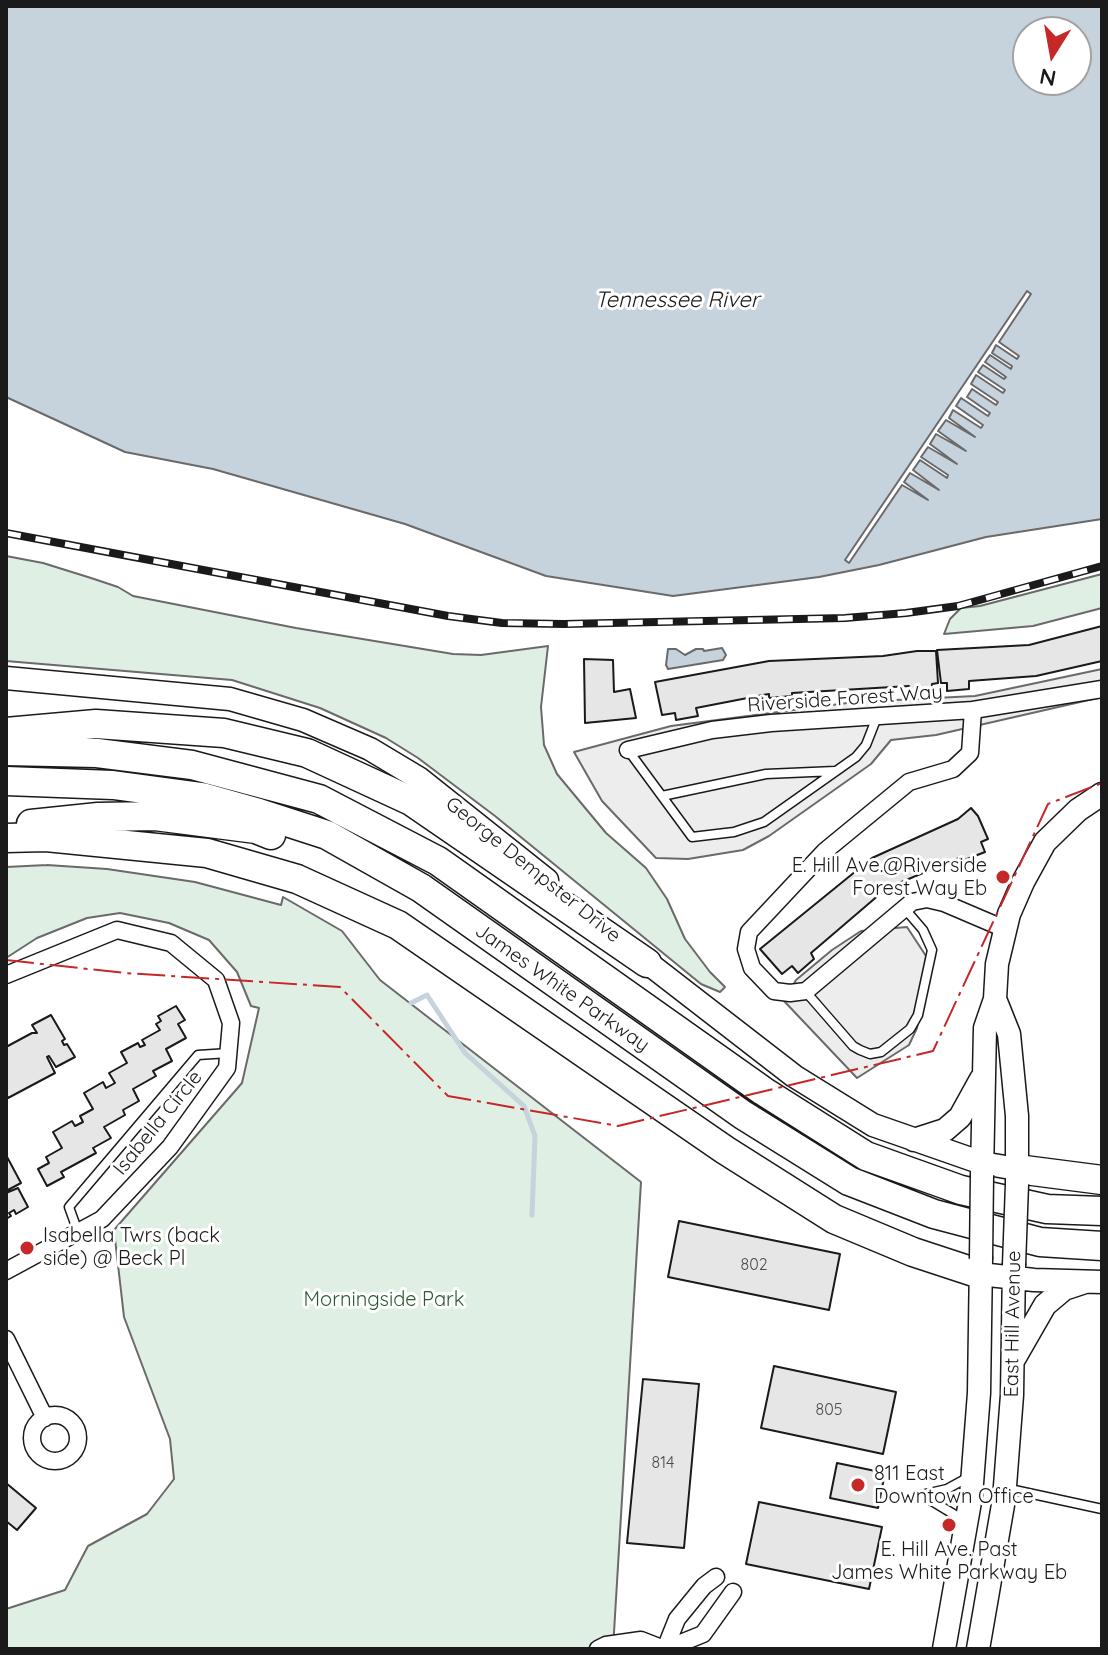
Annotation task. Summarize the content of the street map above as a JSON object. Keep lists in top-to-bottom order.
{
  "streets": {
    "highway": ["James White Parkway"],
    "main road": ["George Dempster Drive", "East Hill Avenue"],
    "street": ["Riverside Forest Way", "Isabella Circle"]
  },
  "crossings": [
    ["George Dempster Drive", "East Hill Avenue"]
  ],
  "water": ["Tennessee River"],
  "parks": ["Morningside Park"],
  "places": [
    "E. Hill Ave.@Riverside Forest Way Eb",
    "Isabella Twrs (back side) @ Beck Pl",
    "811 East Downtown Office",
    "E. Hill Ave. Past James White Parkway Eb"
  ],
  "house_numbers": ["802", "805", "814"],
  "north": "bottom"
}
